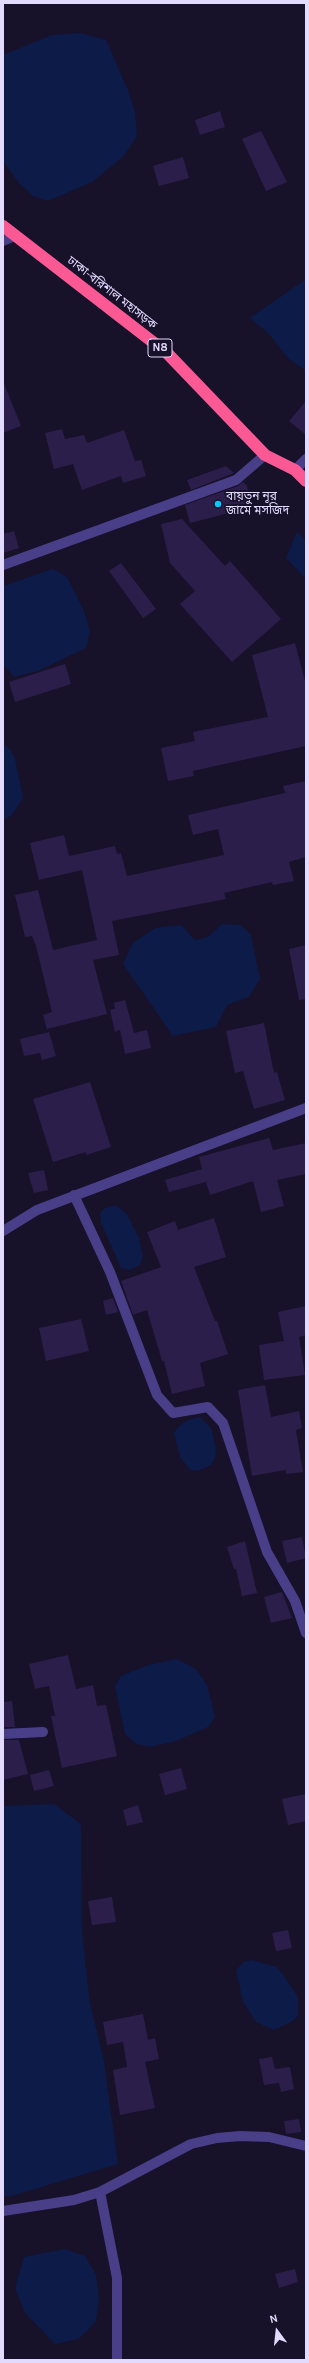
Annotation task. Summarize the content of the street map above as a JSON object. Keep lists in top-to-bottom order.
{
  "streets": {
    "highway": ["ঢাকা-বরিশাল মহাসড়ক", "N8"]
  },
  "places": ["বায়তুন নূর জামে মসজিদ"],
  "north": "top"
}
